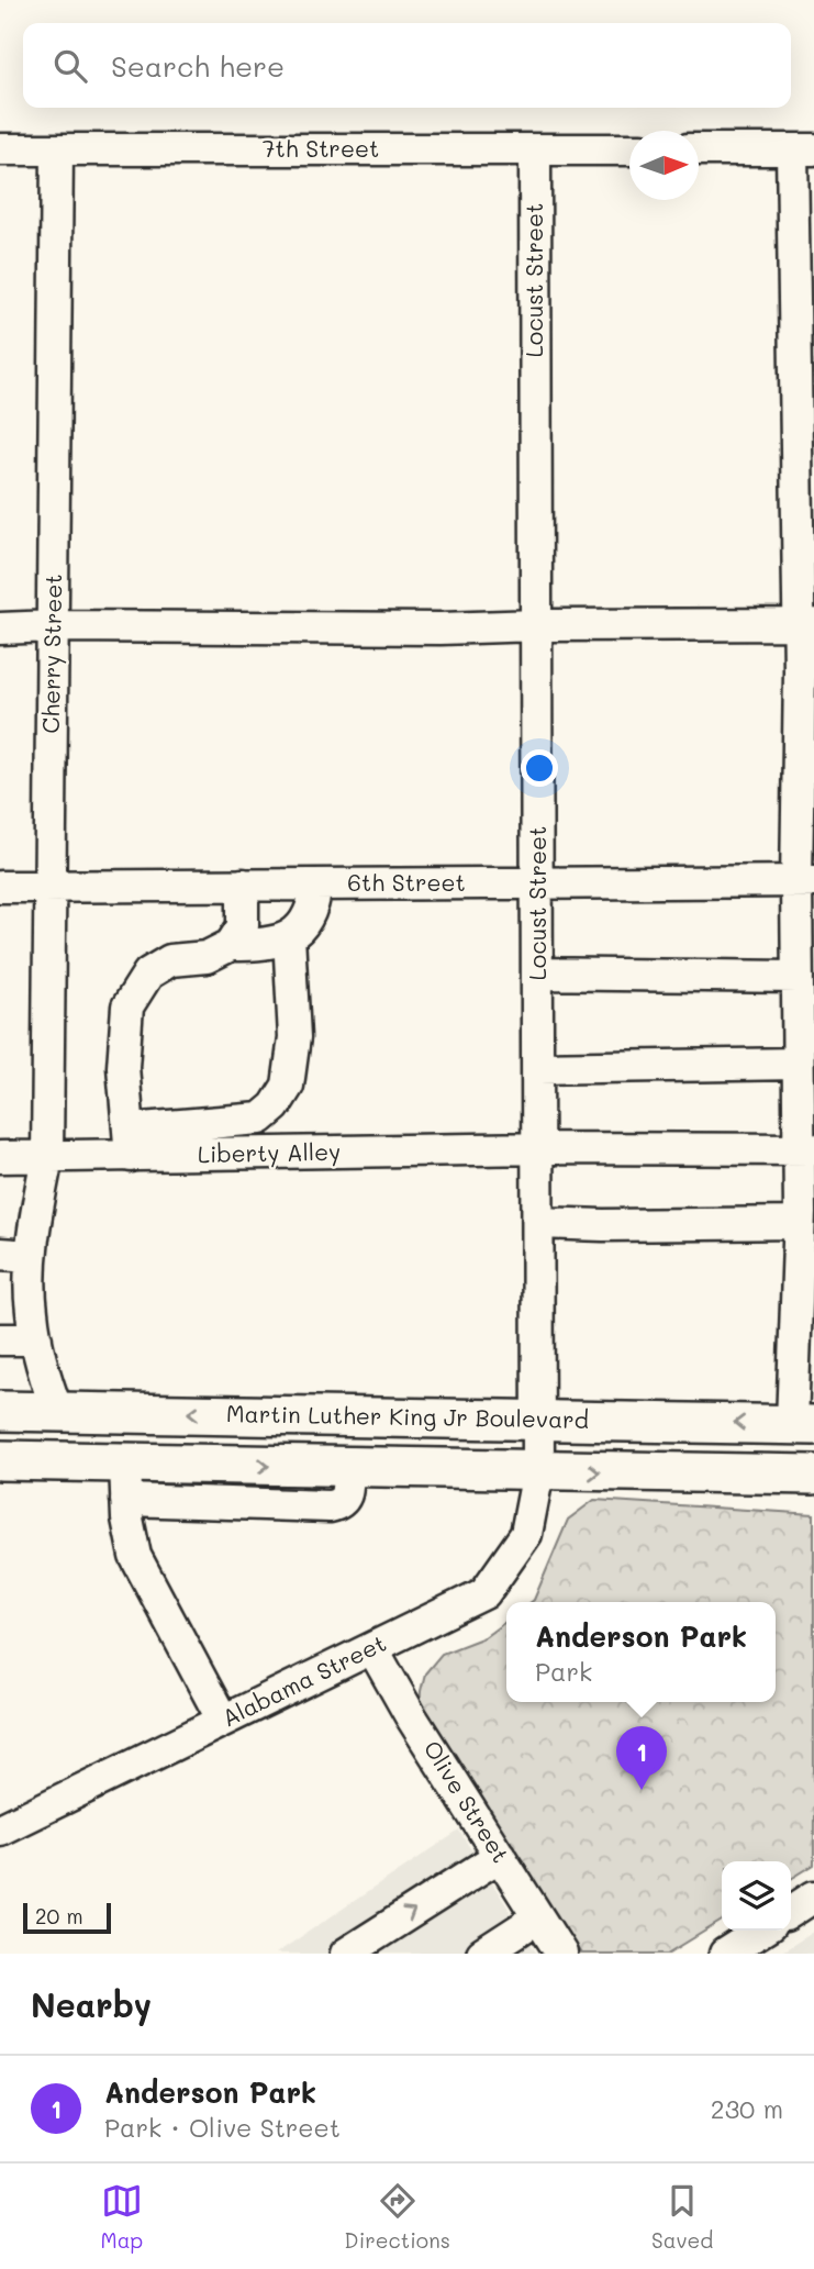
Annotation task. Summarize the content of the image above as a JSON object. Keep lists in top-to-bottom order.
{
  "streets": {
    "main road": ["Martin Luther King Jr Boulevard"],
    "street": [
      "7th Street",
      "Locust Street",
      "Cherry Street",
      "6th Street",
      "Liberty Alley",
      "Alabama Street",
      "Olive Street"
    ]
  },
  "crossings": [
    ["7th Street", "Locust Street"],
    ["7th Street", "Cherry Street"],
    ["Locust Street", "6th Street"],
    ["Locust Street", "Liberty Alley"],
    ["Locust Street", "Martin Luther King Jr Boulevard"],
    ["Locust Street", "Alabama Street"],
    ["Cherry Street", "6th Street"],
    ["Cherry Street", "Liberty Alley"],
    ["Cherry Street", "Martin Luther King Jr Boulevard"],
    ["Alabama Street", "Olive Street"]
  ],
  "scale_bar": "20 m",
  "north": "right",
  "page": {
    "search": "Search here",
    "popup": ["Anderson Park", "Park"],
    "pins": "1",
    "scale": "20 m",
    "heading": "Nearby",
    "list": [
      {
        "mark": "1",
        "name": "Anderson Park",
        "note": "Park · Olive Street",
        "value": "230 m"
      }
    ],
    "nav": ["Map", "Directions", "Saved"]
  }
}
